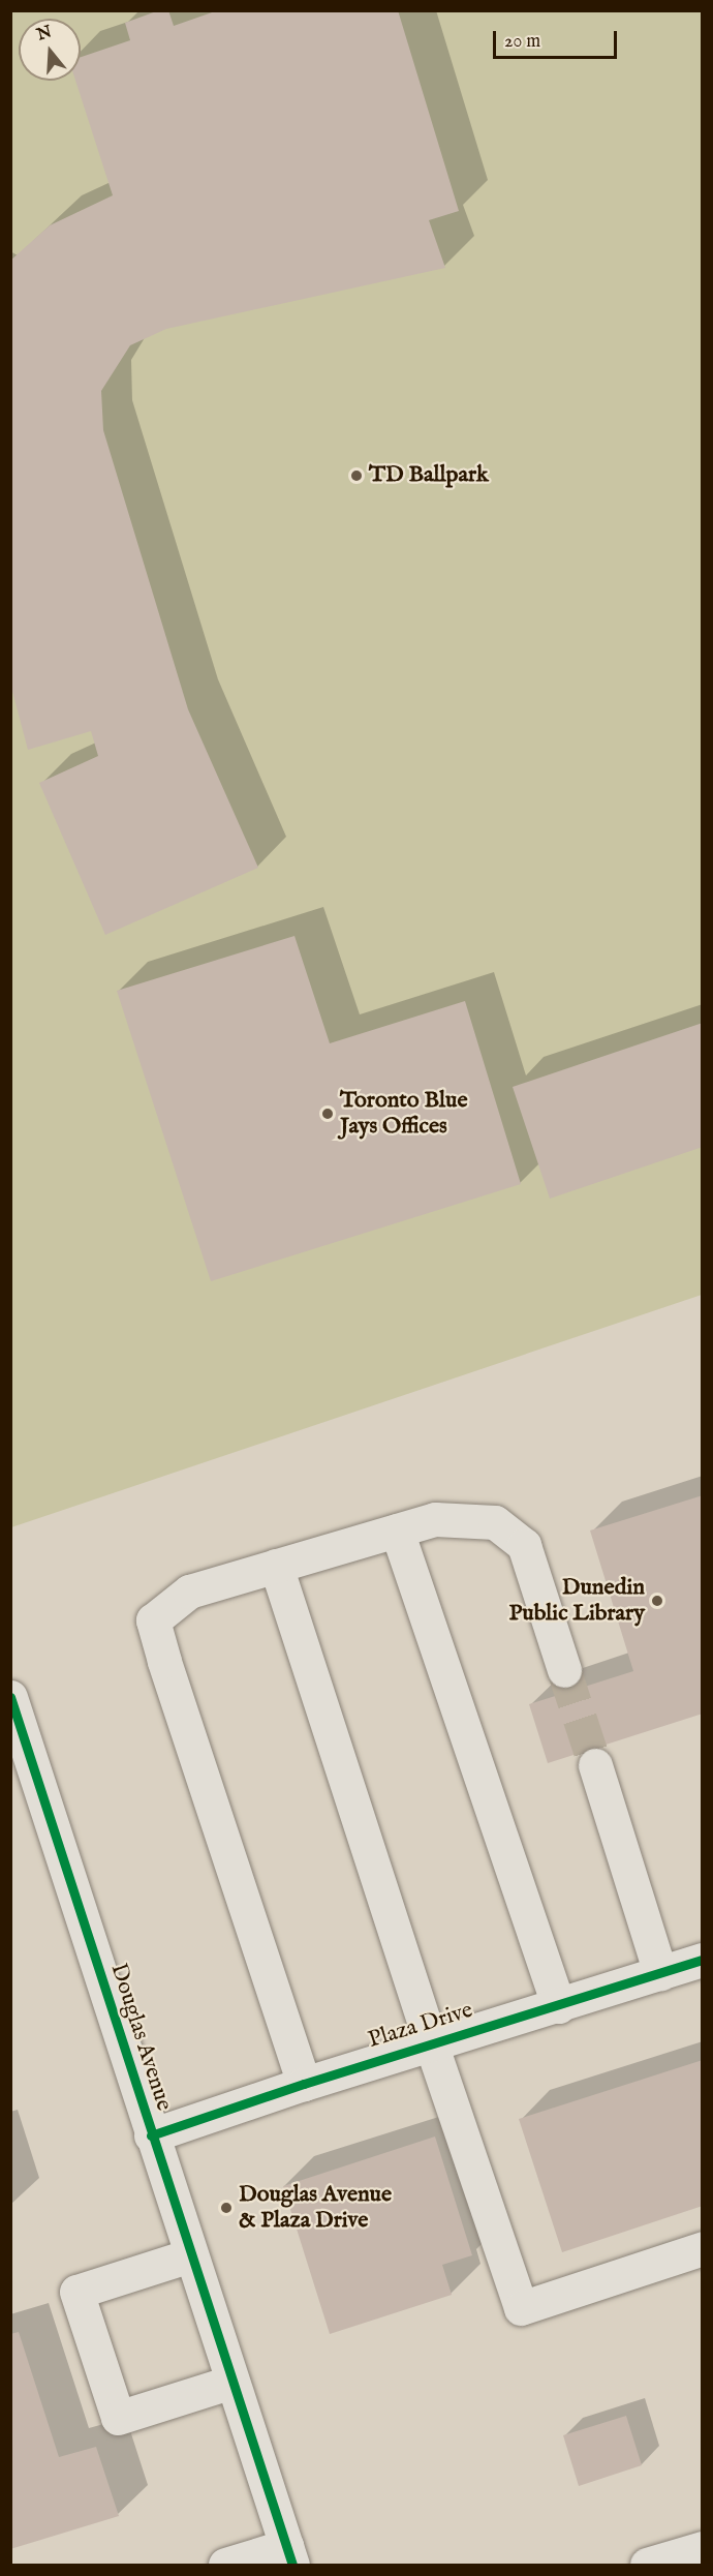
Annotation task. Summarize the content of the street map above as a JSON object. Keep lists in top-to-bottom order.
{
  "streets": {
    "street": ["Plaza Drive", "Douglas Avenue"]
  },
  "crossings": [
    ["Plaza Drive", "Douglas Avenue"]
  ],
  "places": [
    "TD Ballpark",
    "Toronto Blue Jays Offices",
    "Dunedin Public Library",
    "Douglas Avenue & Plaza Drive"
  ],
  "scale_bar": "20 m",
  "north": "top"
}
